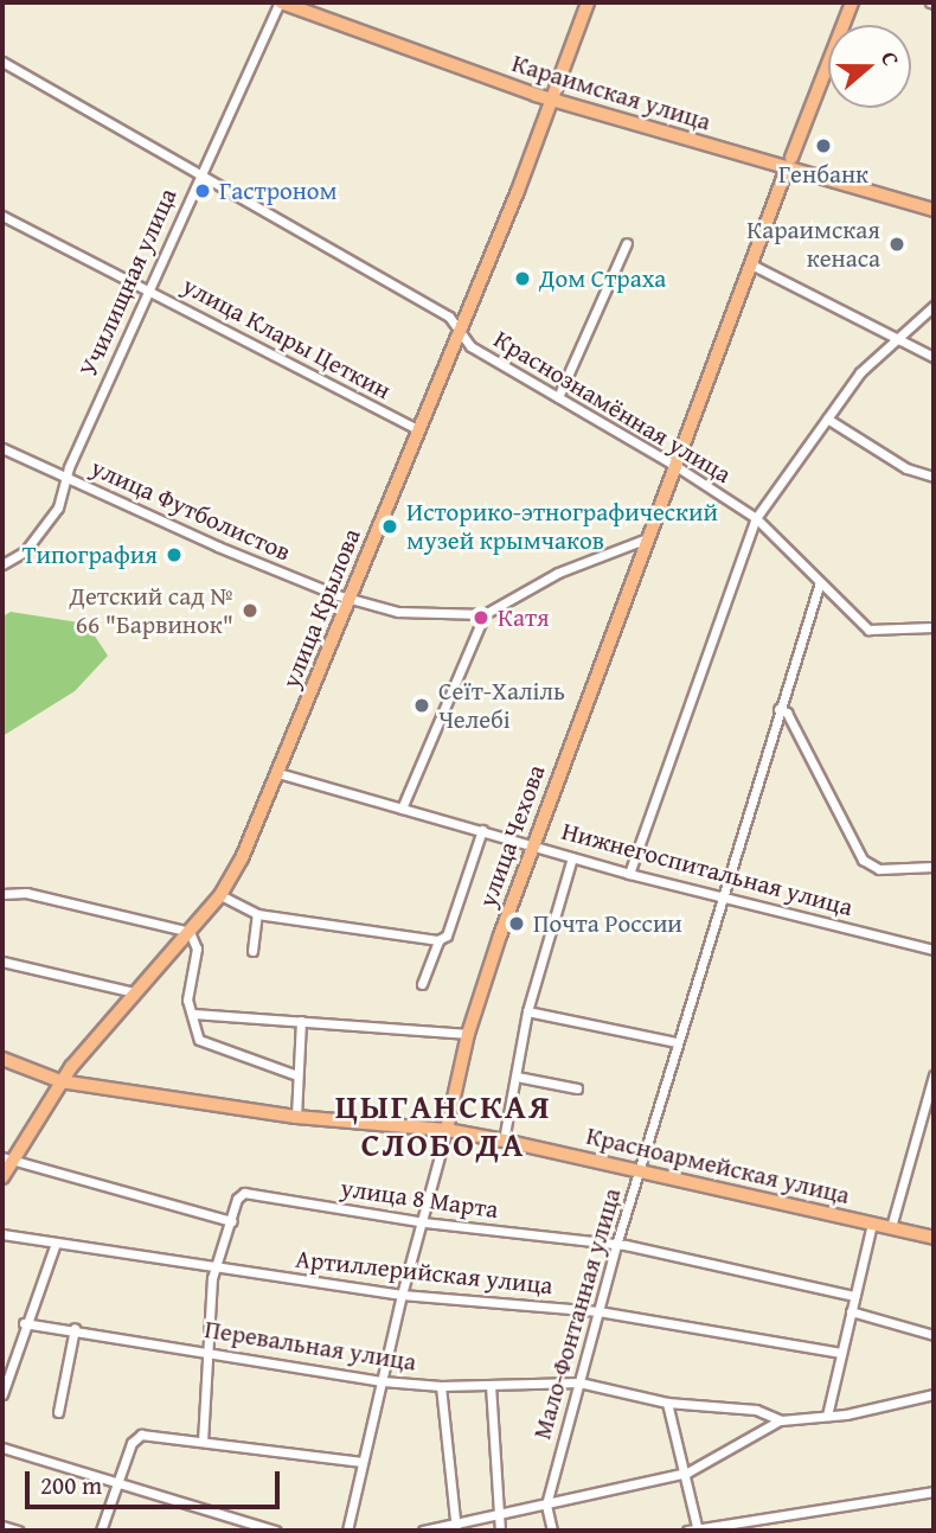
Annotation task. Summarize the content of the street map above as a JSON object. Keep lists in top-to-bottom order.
{
  "streets": {
    "main road": [
      "Караимская улица",
      "улица Крылова",
      "улица Чехова",
      "Красноармейская улица"
    ],
    "street": [
      "Училищная улица",
      "улица Клары Цеткин",
      "Краснознамённая улица",
      "улица Футболистов",
      "Нижнегоспитальная улица",
      "улица 8 Марта",
      "Артиллерийская улица",
      "Мало-Фонтанная улица",
      "Перевальная улица"
    ]
  },
  "crossings": [
    ["Караимская улица", "Училищная улица"],
    ["Караимская улица", "улица Крылова"],
    ["Училищная улица", "улица Клары Цеткин"],
    ["Училищная улица", "Краснознамённая улица"],
    ["Училищная улица", "улица Футболистов"],
    ["улица Клары Цеткин", "улица Крылова"],
    ["Краснознамённая улица", "улица Крылова"],
    ["Краснознамённая улица", "улица Чехова"],
    ["Краснознамённая улица", "Мало-Фонтанная улица"],
    ["улица Футболистов", "улица Крылова"],
    ["улица Крылова", "Нижнегоспитальная улица"],
    ["улица Крылова", "Красноармейская улица"],
    ["улица Чехова", "Нижнегоспитальная улица"],
    ["улица Чехова", "Красноармейская улица"],
    ["улица Чехова", "улица 8 Марта"],
    ["улица Чехова", "Артиллерийская улица"],
    ["улица Чехова", "Перевальная улица"],
    ["Нижнегоспитальная улица", "Мало-Фонтанная улица"],
    ["Красноармейская улица", "Мало-Фонтанная улица"],
    ["улица 8 Марта", "Артиллерийская улица"],
    ["улица 8 Марта", "Мало-Фонтанная улица"],
    ["улица 8 Марта", "Перевальная улица"],
    ["Артиллерийская улица", "Мало-Фонтанная улица"],
    ["Мало-Фонтанная улица", "Перевальная улица"]
  ],
  "districts": ["ЦЫГАНСКАЯ СЛОБОДА"],
  "places": [
    "Генбанк",
    "Гастроном",
    "Караимская кенаса",
    "Дом Страха",
    "Историко-этнографический музей крымчаков",
    "Типография",
    "Детский сад № 66 \"Барвинок\"",
    "Катя",
    "Сеїт-Халіль Челебі",
    "Почта России"
  ],
  "scale_bar": "200 m",
  "north": "right"
}
